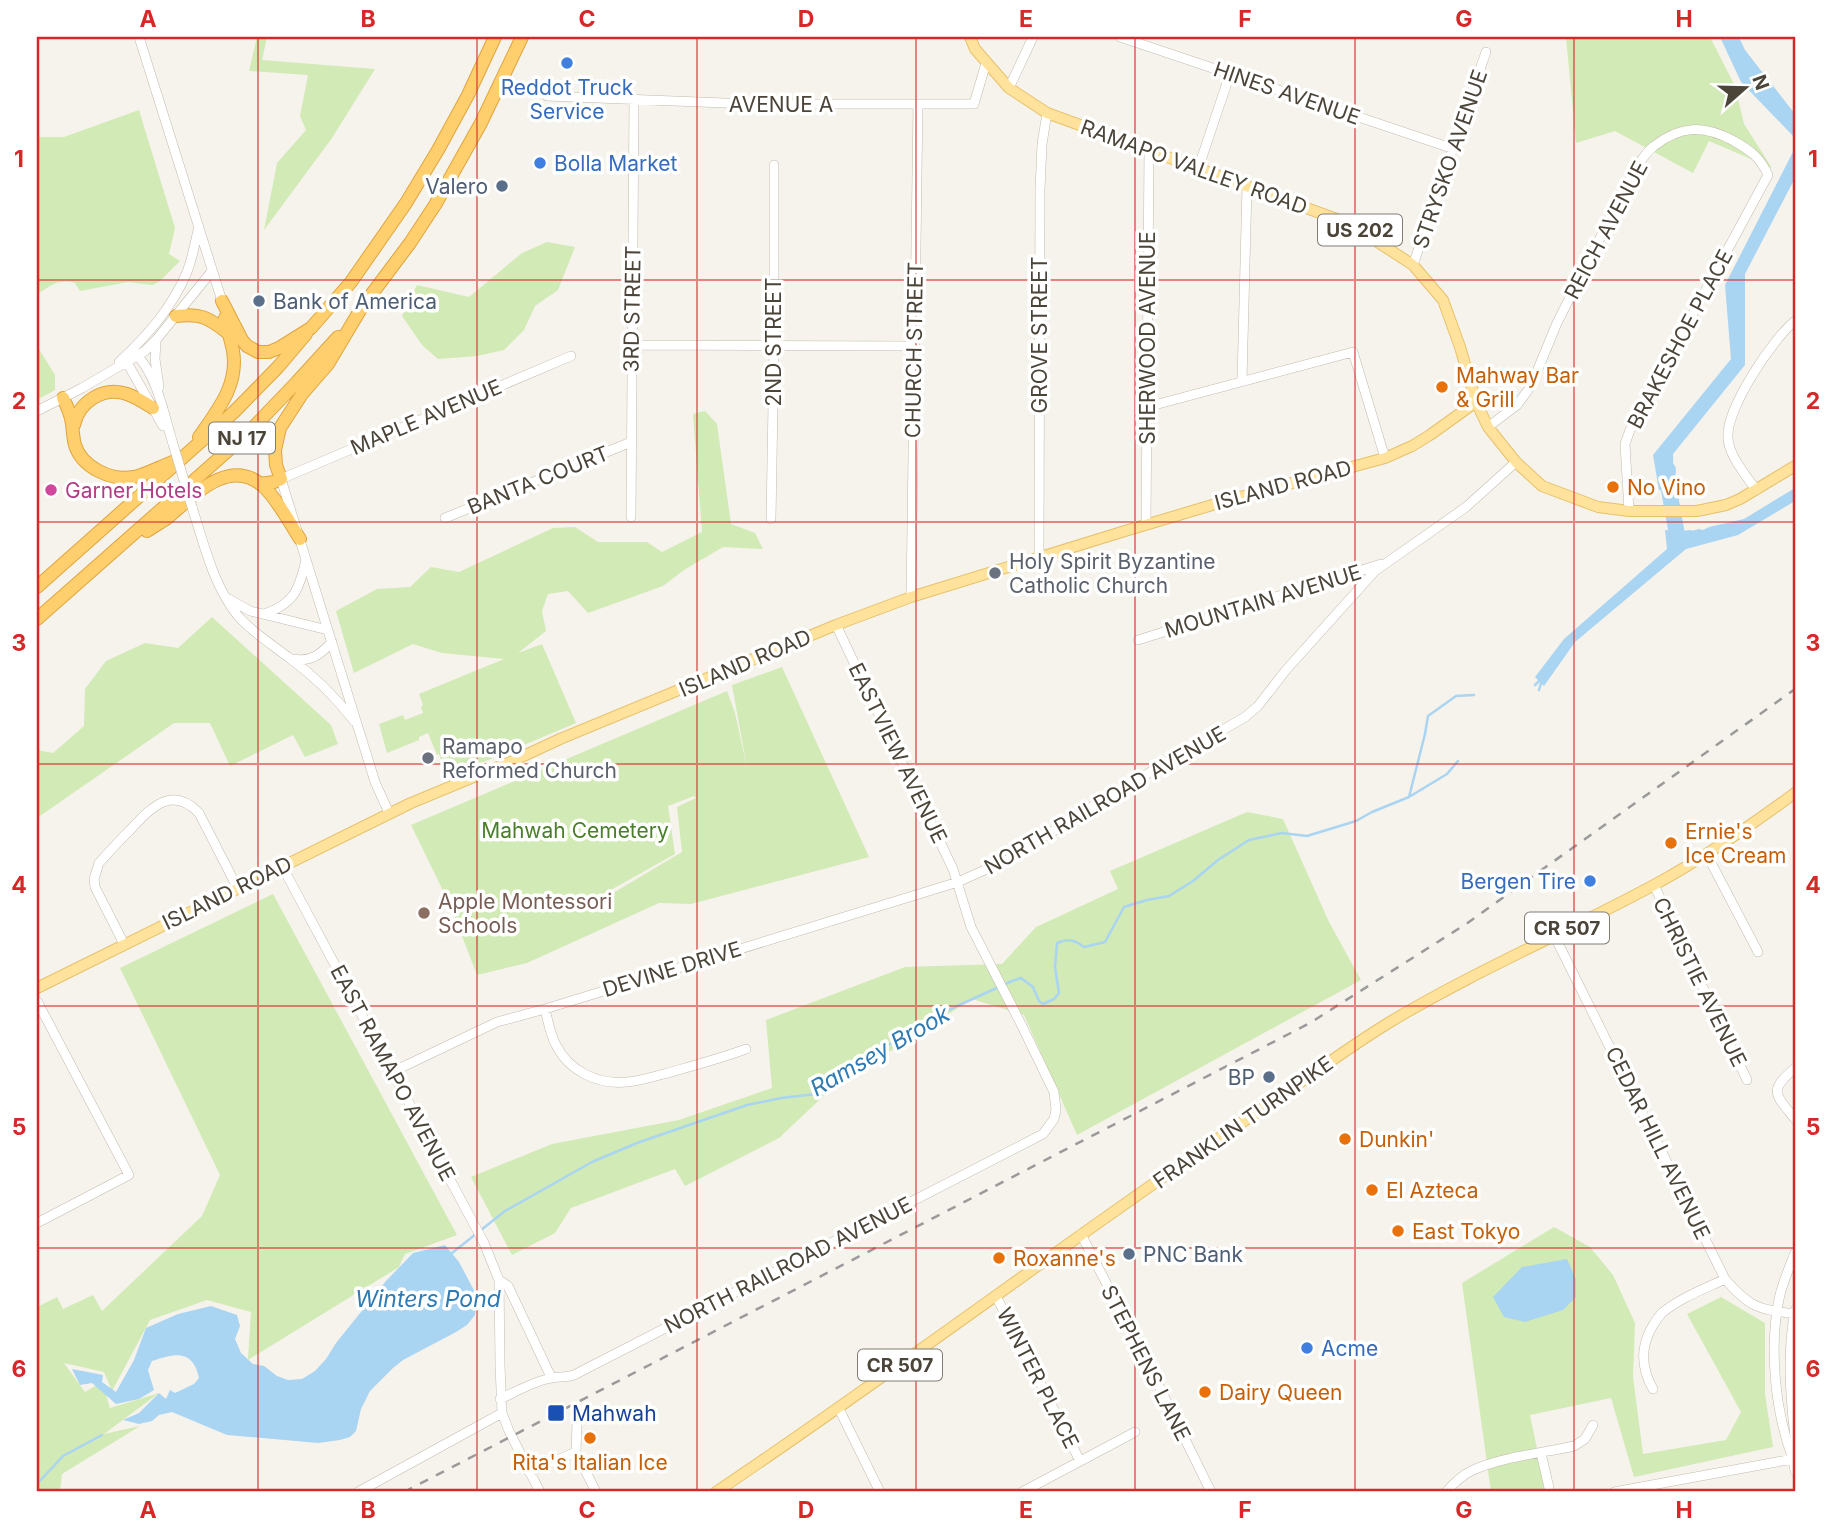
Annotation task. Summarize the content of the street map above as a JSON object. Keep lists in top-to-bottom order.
{
  "streets": {
    "highway": ["NJ 17"],
    "main road": [
      "RAMAPO VALLEY ROAD",
      "US 202",
      "ISLAND ROAD",
      "CR 507",
      "FRANKLIN TURNPIKE"
    ],
    "street": [
      "HINES AVENUE",
      "AVENUE A",
      "STRYSKO AVENUE",
      "REICH AVENUE",
      "3RD STREET",
      "GROVE STREET",
      "SHERWOOD AVENUE",
      "BRAKESHOE PLACE",
      "2ND STREET",
      "CHURCH STREET",
      "MAPLE AVENUE",
      "BANTA COURT",
      "MOUNTAIN AVENUE",
      "EASTVIEW AVENUE",
      "NORTH RAILROAD AVENUE",
      "DEVINE DRIVE",
      "CHRISTIE AVENUE",
      "EAST RAMAPO AVENUE",
      "CEDAR HILL AVENUE",
      "STEPHENS LANE",
      "WINTER PLACE"
    ]
  },
  "crossings": [
    ["HINES AVENUE", "STRYSKO AVENUE"],
    ["AVENUE A", "RAMAPO VALLEY ROAD"],
    ["AVENUE A", "3RD STREET"],
    ["AVENUE A", "CHURCH STREET"],
    ["STRYSKO AVENUE", "RAMAPO VALLEY ROAD"],
    ["RAMAPO VALLEY ROAD", "REICH AVENUE"],
    ["RAMAPO VALLEY ROAD", "GROVE STREET"],
    ["RAMAPO VALLEY ROAD", "SHERWOOD AVENUE"],
    ["RAMAPO VALLEY ROAD", "BRAKESHOE PLACE"],
    ["RAMAPO VALLEY ROAD", "ISLAND ROAD"],
    ["RAMAPO VALLEY ROAD", "NORTH RAILROAD AVENUE"],
    ["REICH AVENUE", "BRAKESHOE PLACE"],
    ["3RD STREET", "BANTA COURT"],
    ["GROVE STREET", "ISLAND ROAD"],
    ["SHERWOOD AVENUE", "ISLAND ROAD"],
    ["CHURCH STREET", "ISLAND ROAD"],
    ["ISLAND ROAD", "EASTVIEW AVENUE"],
    ["ISLAND ROAD", "EAST RAMAPO AVENUE"],
    ["MOUNTAIN AVENUE", "NORTH RAILROAD AVENUE"],
    ["EASTVIEW AVENUE", "NORTH RAILROAD AVENUE"],
    ["EASTVIEW AVENUE", "DEVINE DRIVE"],
    ["NORTH RAILROAD AVENUE", "DEVINE DRIVE"],
    ["DEVINE DRIVE", "EAST RAMAPO AVENUE"],
    ["CHRISTIE AVENUE", "FRANKLIN TURNPIKE"],
    ["FRANKLIN TURNPIKE", "CEDAR HILL AVENUE"],
    ["FRANKLIN TURNPIKE", "STEPHENS LANE"],
    ["FRANKLIN TURNPIKE", "WINTER PLACE"]
  ],
  "water": ["Ramsey Brook", "Winters Pond"],
  "parks": ["Mahwah Cemetery"],
  "places": {
    "other": [
      "Reddot Truck Service",
      "Bolla Market",
      "Valero",
      "Bank of America",
      "Mahway Bar & Grill",
      "No Vino",
      "Garner Hotels",
      "Holy Spirit Byzantine Catholic Church",
      "Ramapo Reformed Church",
      "Ernie's Ice Cream",
      "Bergen Tire",
      "Apple Montessori Schools",
      "BP",
      "Dunkin'",
      "El Azteca",
      "East Tokyo",
      "PNC Bank",
      "Roxanne's",
      "Acme",
      "Dairy Queen",
      "Rita's Italian Ice"
    ],
    "transit": ["Mahwah"]
  },
  "north": "right",
  "grid": {
    "columns": [
      "A",
      "B",
      "C",
      "D",
      "E",
      "F",
      "G",
      "H"
    ],
    "rows": [
      "1",
      "2",
      "3",
      "4",
      "5",
      "6"
    ]
  }
}
